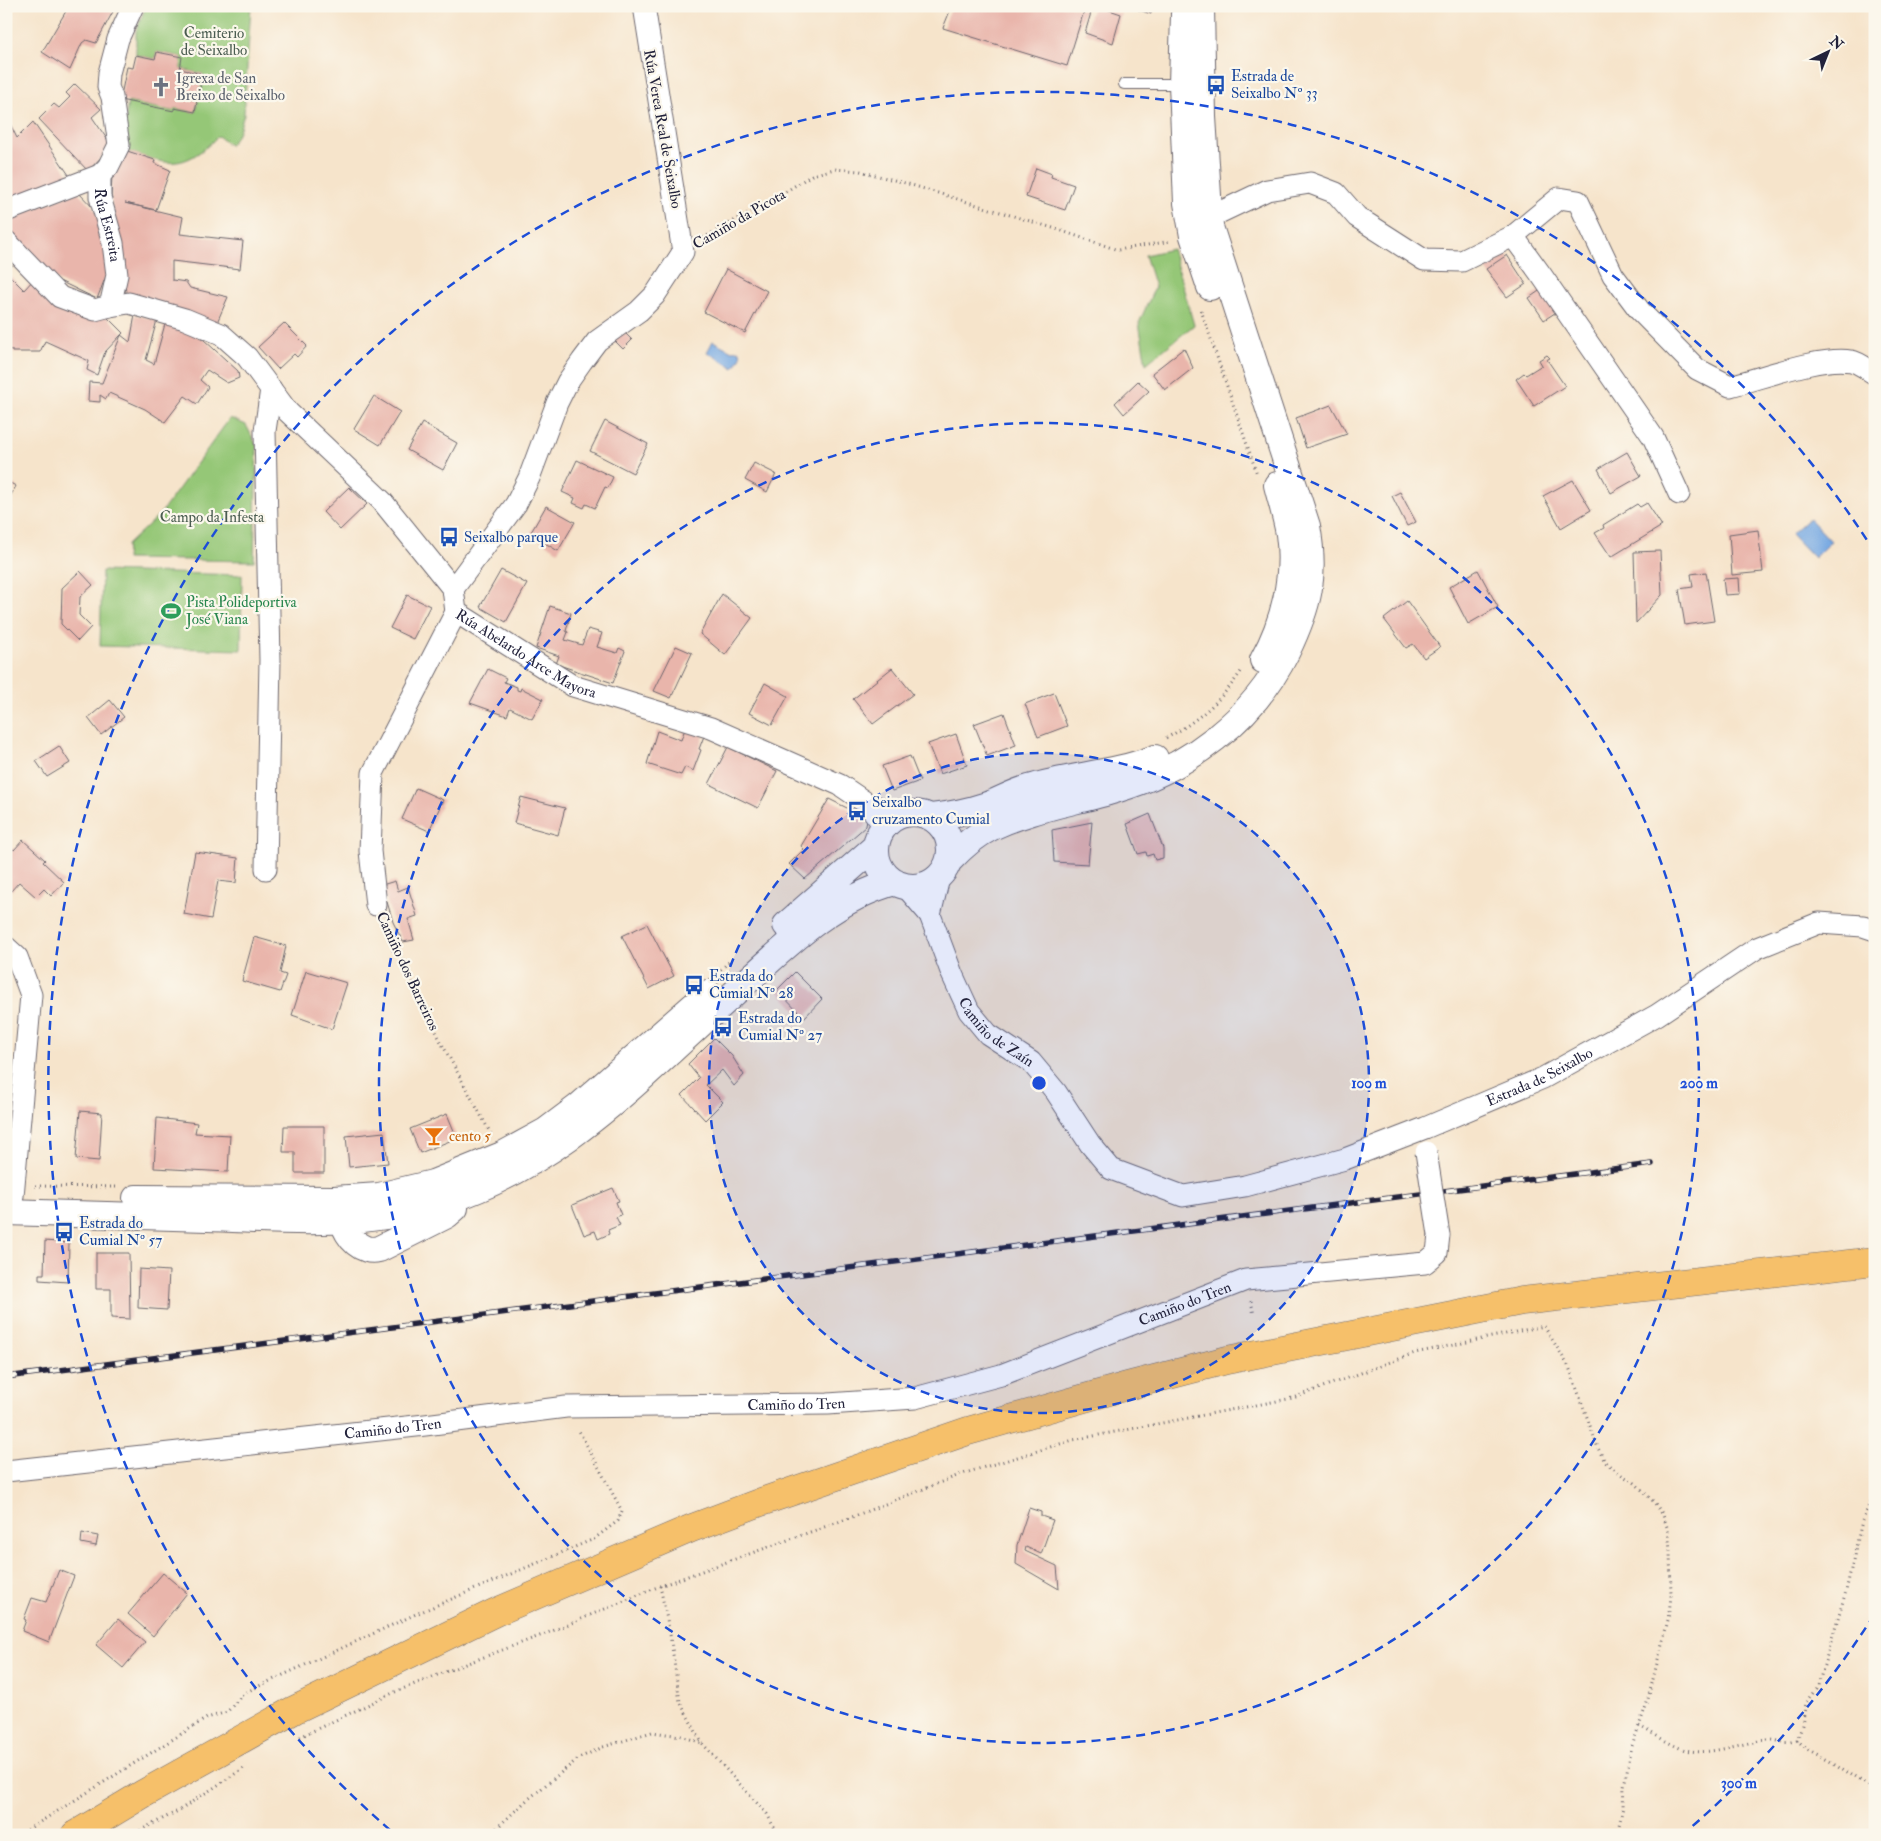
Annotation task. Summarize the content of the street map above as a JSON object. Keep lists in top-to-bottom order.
{
  "streets": {
    "street": [
      "Rúa Verea Real de Seixalbo",
      "Camiño da Picota",
      "Rúa Estreita",
      "Rúa Abelardo Arce Mayora",
      "Camiño dos Barreiros",
      "Camiño de Zaín",
      "Estrada de Seixalbo",
      "Camiño do Tren"
    ]
  },
  "crossings": [
    ["Rúa Verea Real de Seixalbo", "Camiño da Picota"],
    ["Camiño da Picota", "Rúa Abelardo Arce Mayora"],
    ["Rúa Estreita", "Rúa Abelardo Arce Mayora"],
    ["Rúa Abelardo Arce Mayora", "Camiño dos Barreiros"],
    ["Rúa Abelardo Arce Mayora", "Camiño de Zaín"],
    ["Camiño de Zaín", "Estrada de Seixalbo"],
    ["Estrada de Seixalbo", "Camiño do Tren"]
  ],
  "parks": ["Cemiterio de Seixalbo", "Campo da Infesta"],
  "places": {
    "bus stop": [
      "Estrada de Seixalbo Nº 33",
      "Seixalbo parque",
      "Seixalbo cruzamento Cumial",
      "Estrada do Cumial Nº 28",
      "Estrada do Cumial Nº 27",
      "Estrada do Cumial Nº 57"
    ],
    "church": ["Igrexa de San Breixo de Seixalbo"],
    "sports": ["Pista Polideportiva José Viana"],
    "bar": ["cento 5"]
  },
  "north": "top right",
  "rings": ["100 m", "200 m", "300 m"]
}
